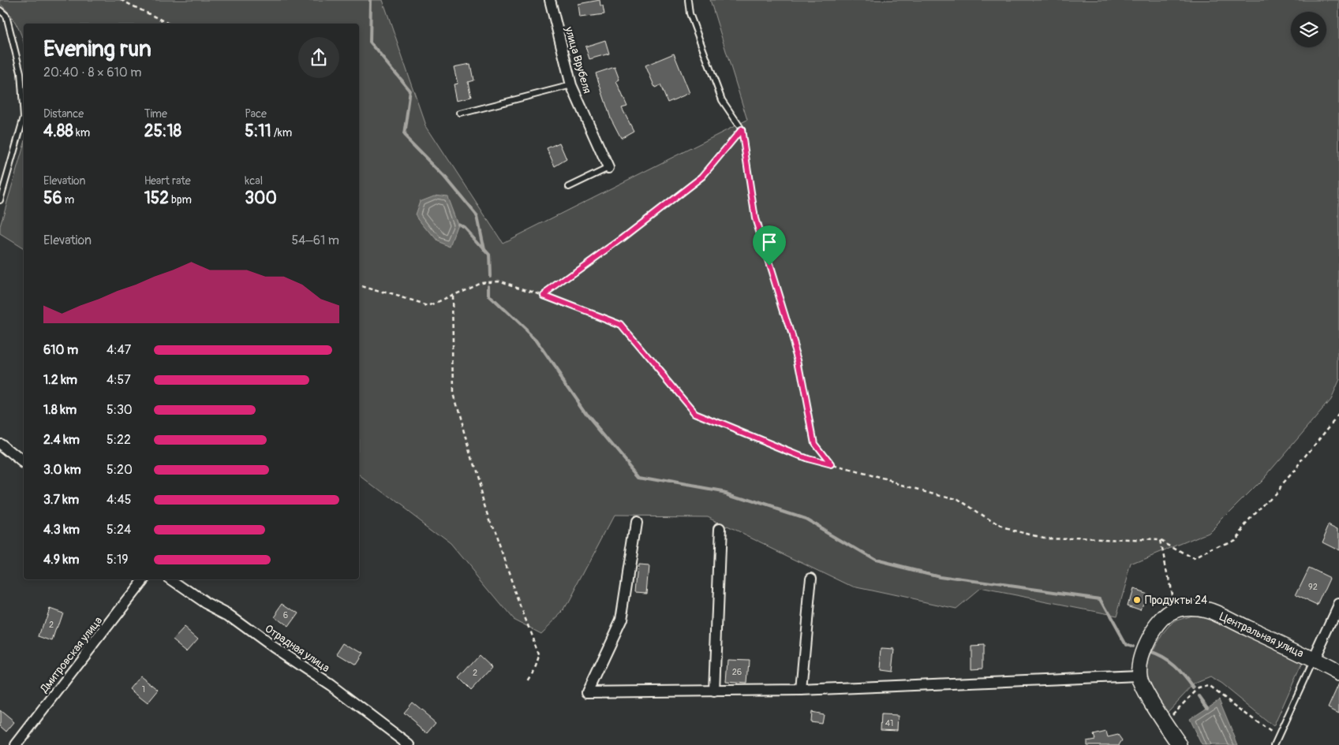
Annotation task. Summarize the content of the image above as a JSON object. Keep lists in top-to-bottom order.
{
  "streets": {
    "street": [
      "улица Врубеля",
      "Центральная улица",
      "Отрадная улица",
      "Дмитровская улица"
    ]
  },
  "places": ["Продукты 24"],
  "house_numbers": [
    "92",
    "6",
    "2",
    "26",
    "2",
    "1",
    "41"
  ],
  "page": {
    "heading": ["Evening run", "20:40 · 8 × 610 m"],
    "stats": [
      ["Distance", "4.88 km"],
      ["Time", "25:18"],
      ["Pace", "5:11 /km"],
      ["Elevation", "56 m"],
      ["Heart rate", "152 bpm"],
      ["kcal", "300"]
    ],
    "chart": ["Elevation", "54–61 m"],
    "list": [
      {
        "name": "610 m",
        "note": "4:47"
      },
      {
        "name": "1.2 km",
        "note": "4:57"
      },
      {
        "name": "1.8 km",
        "note": "5:30"
      },
      {
        "name": "2.4 km",
        "note": "5:22"
      },
      {
        "name": "3.0 km",
        "note": "5:20"
      },
      {
        "name": "3.7 km",
        "note": "4:45"
      },
      {
        "name": "4.3 km",
        "note": "5:24"
      },
      {
        "name": "4.9 km",
        "note": "5:19"
      }
    ]
  }
}
